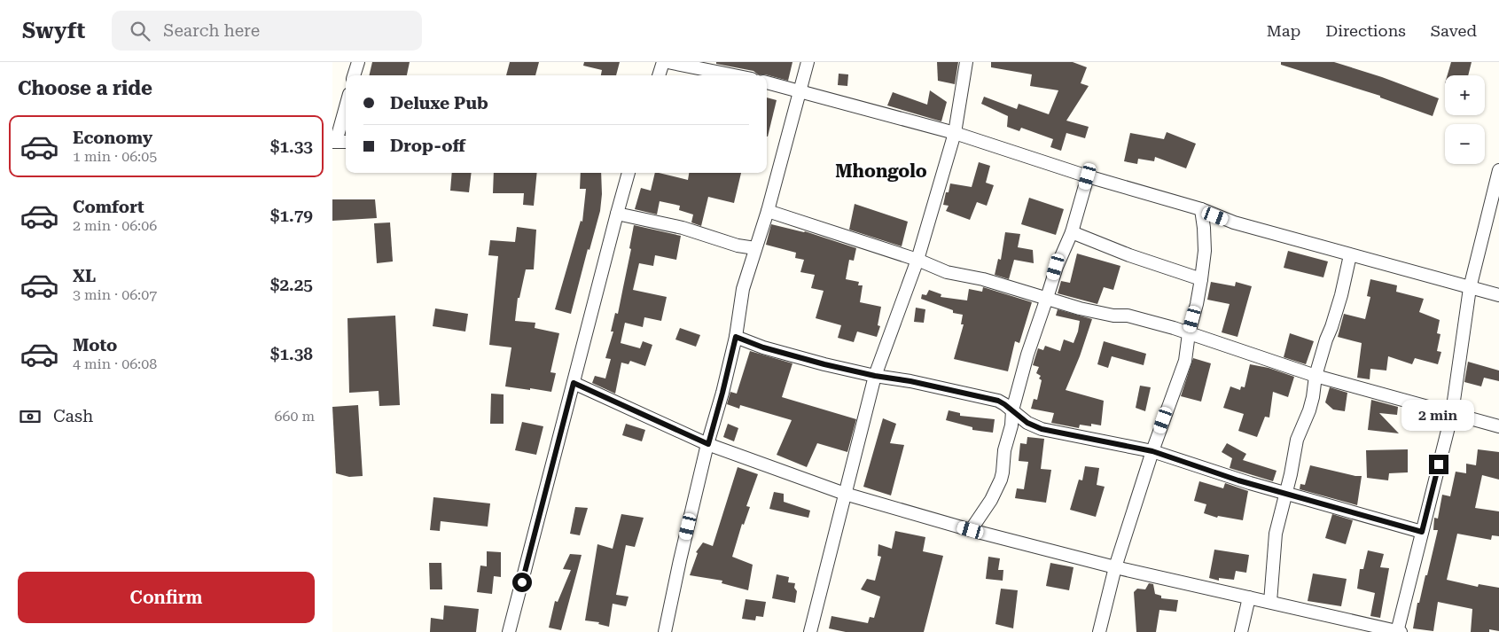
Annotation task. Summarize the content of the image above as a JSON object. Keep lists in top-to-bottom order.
{
  "districts": ["Mhongolo"],
  "page": {
    "header": "Swyft",
    "search": "Search here",
    "nav": ["Map", "Directions", "Saved"],
    "heading": "Choose a ride",
    "map_buttons": ["+", "−"],
    "banner": ["Deluxe Pub", "Drop-off"],
    "list": [
      {
        "name": "Economy",
        "note": "1 min · 06:05",
        "value": "$1.33"
      },
      {
        "name": "Comfort",
        "note": "2 min · 06:06",
        "value": "$1.79"
      },
      {
        "name": "XL",
        "note": "3 min · 06:07",
        "value": "$2.25"
      },
      {
        "name": "Moto",
        "note": "4 min · 06:08",
        "value": "$1.38"
      }
    ],
    "pay": ["Cash", "660 m"],
    "bubble": "2 min",
    "buttons": "Confirm"
  }
}
